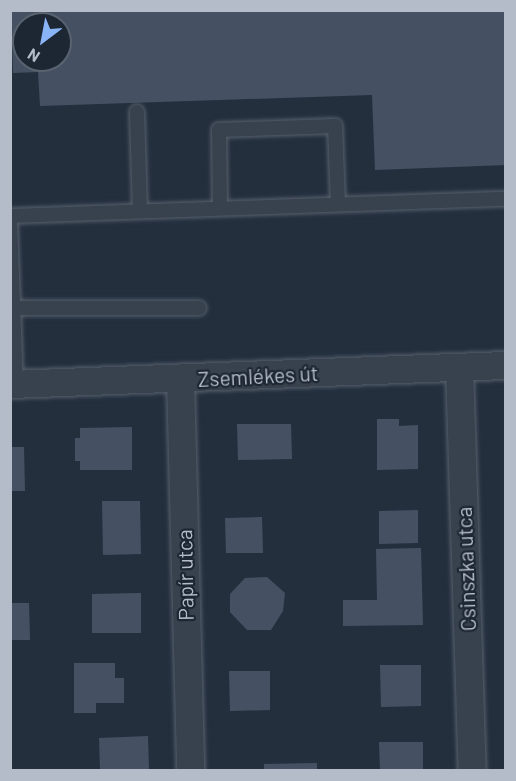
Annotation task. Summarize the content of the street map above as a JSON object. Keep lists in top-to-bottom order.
{
  "streets": {
    "street": ["Zsemlékes út", "Csinszka utca", "Papír utca"]
  },
  "crossings": [
    ["Zsemlékes út", "Csinszka utca"],
    ["Zsemlékes út", "Papír utca"]
  ],
  "north": "bottom left"
}
